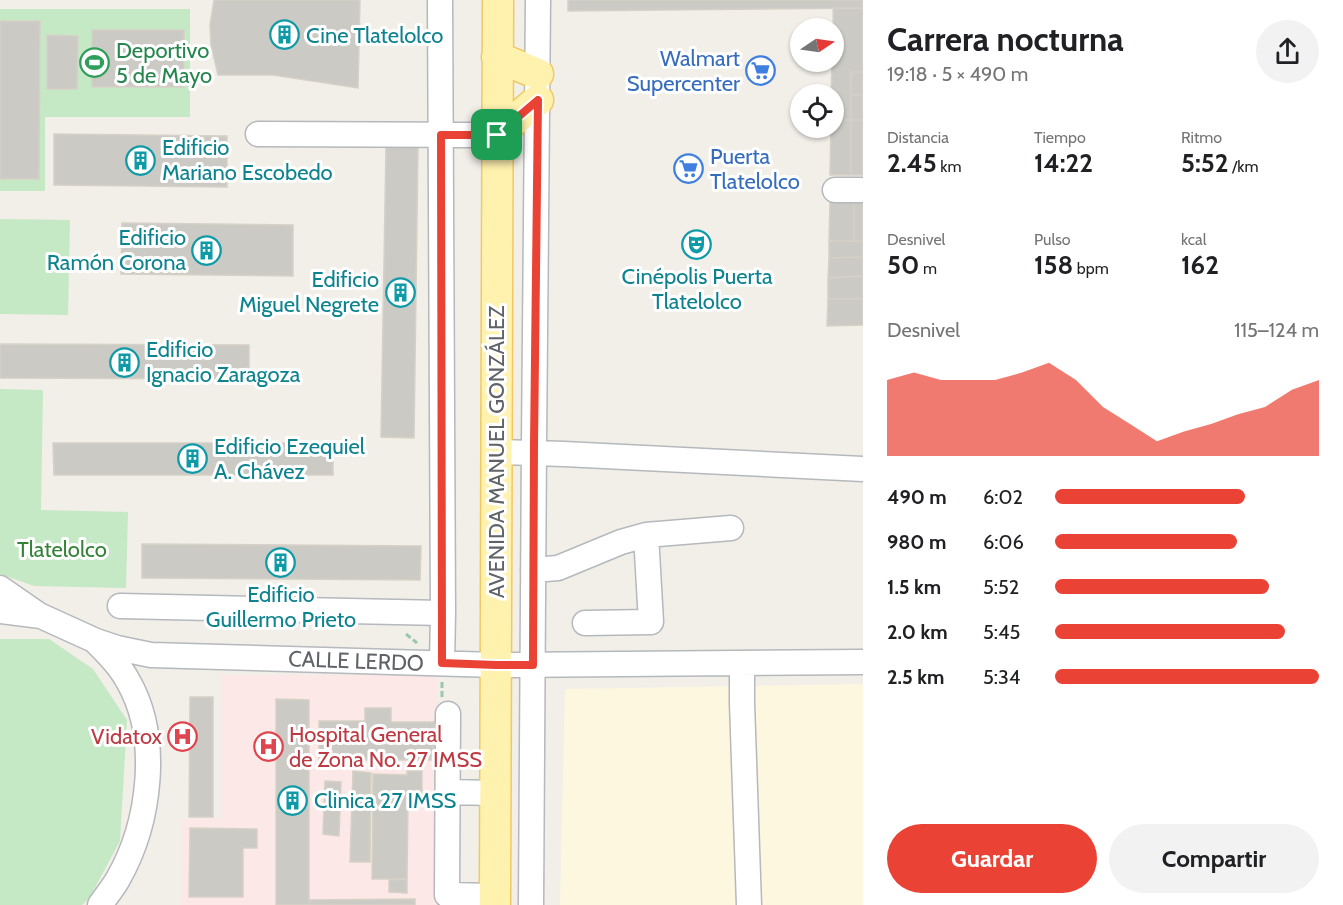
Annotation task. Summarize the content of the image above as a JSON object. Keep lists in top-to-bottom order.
{
  "streets": {
    "main road": ["AVENIDA MANUEL GONZÁLEZ"],
    "street": ["CALLE LERDO"]
  },
  "crossings": [
    ["AVENIDA MANUEL GONZÁLEZ", "CALLE LERDO"]
  ],
  "parks": ["Tlatelolco"],
  "places": {
    "building": [
      "Cine Tlatelolco",
      "Edificio Mariano Escobedo",
      "Edificio Ramón Corona",
      "Edificio Miguel Negrete",
      "Edificio Ignacio Zaragoza",
      "Edificio Ezequiel A. Chávez",
      "Edificio Guillermo Prieto",
      "Clinica 27 IMSS"
    ],
    "sports": ["Deportivo 5 de Mayo"],
    "supermarket": ["Walmart Supercenter", "Puerta Tlatelolco"],
    "theatre": ["Cinépolis Puerta Tlatelolco"],
    "hospital": ["Vidatox", "Hospital General de Zona No. 27 IMSS"]
  },
  "north": "right",
  "page": {
    "heading": ["Carrera nocturna", "19:18 · 5 × 490 m"],
    "stats": [
      ["Distancia", "2.45 km"],
      ["Tiempo", "14:22"],
      ["Ritmo", "5:52 /km"],
      ["Desnivel", "50 m"],
      ["Pulso", "158 bpm"],
      ["kcal", "162"]
    ],
    "chart": ["Desnivel", "115–124 m"],
    "list": [
      {
        "name": "490 m",
        "note": "6:02"
      },
      {
        "name": "980 m",
        "note": "6:06"
      },
      {
        "name": "1.5 km",
        "note": "5:52"
      },
      {
        "name": "2.0 km",
        "note": "5:45"
      },
      {
        "name": "2.5 km",
        "note": "5:34"
      }
    ],
    "buttons": ["Guardar", "Compartir"]
  }
}
